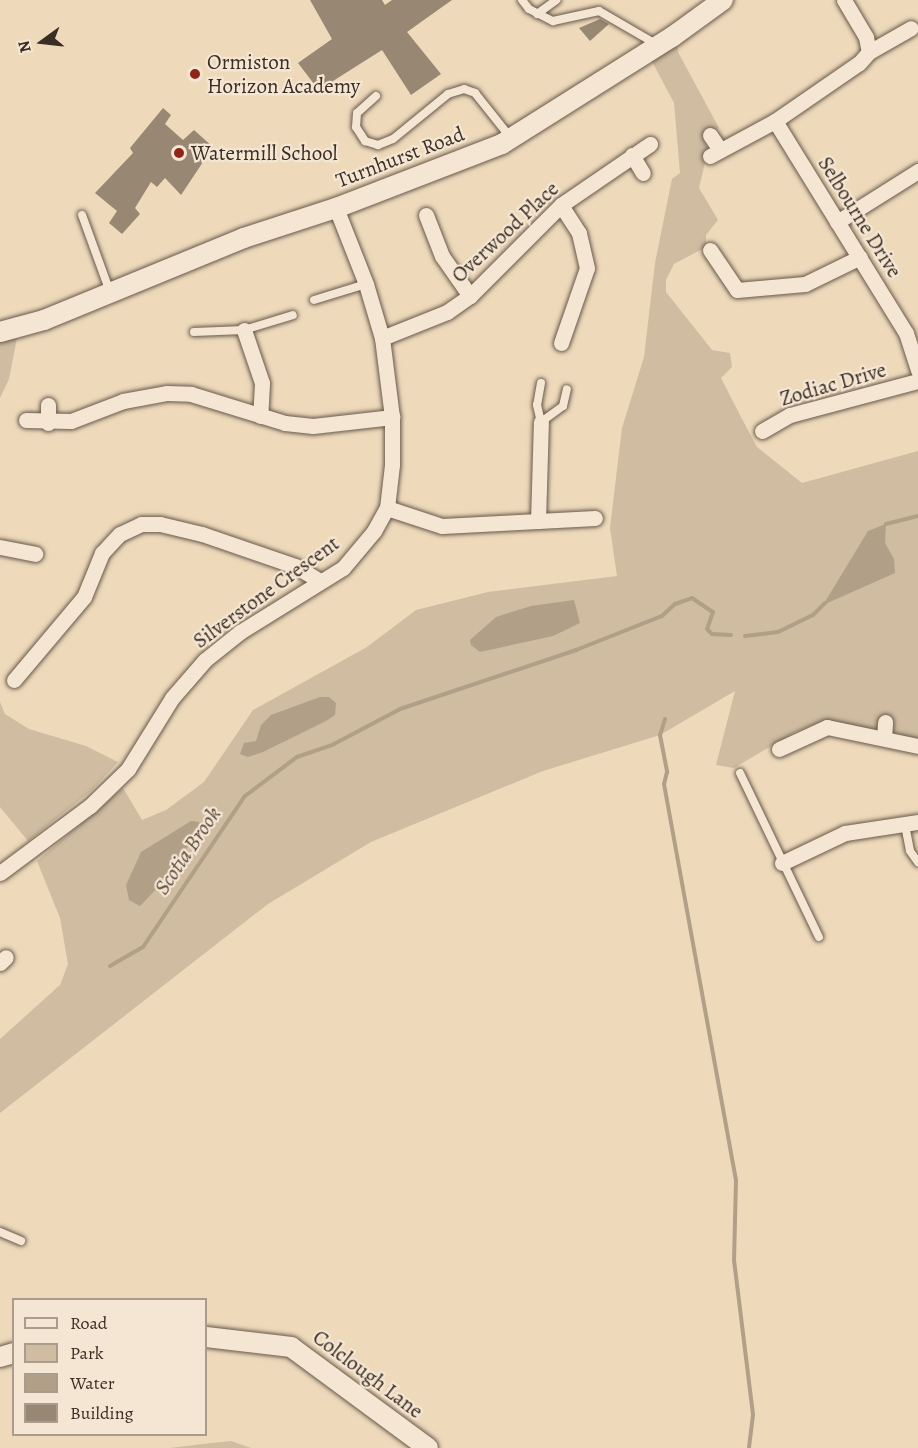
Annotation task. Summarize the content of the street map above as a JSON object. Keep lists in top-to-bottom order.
{
  "streets": {
    "street": [
      "Turnhurst Road",
      "Selbourne Drive",
      "Overwood Place",
      "Zodiac Drive",
      "Silverstone Crescent",
      "Colclough Lane"
    ]
  },
  "water": ["Scotia Brook"],
  "places": ["Ormiston Horizon Academy", "Watermill School"],
  "legend": [
    "Road",
    "Park",
    "Water",
    "Building"
  ],
  "north": "left"
}
